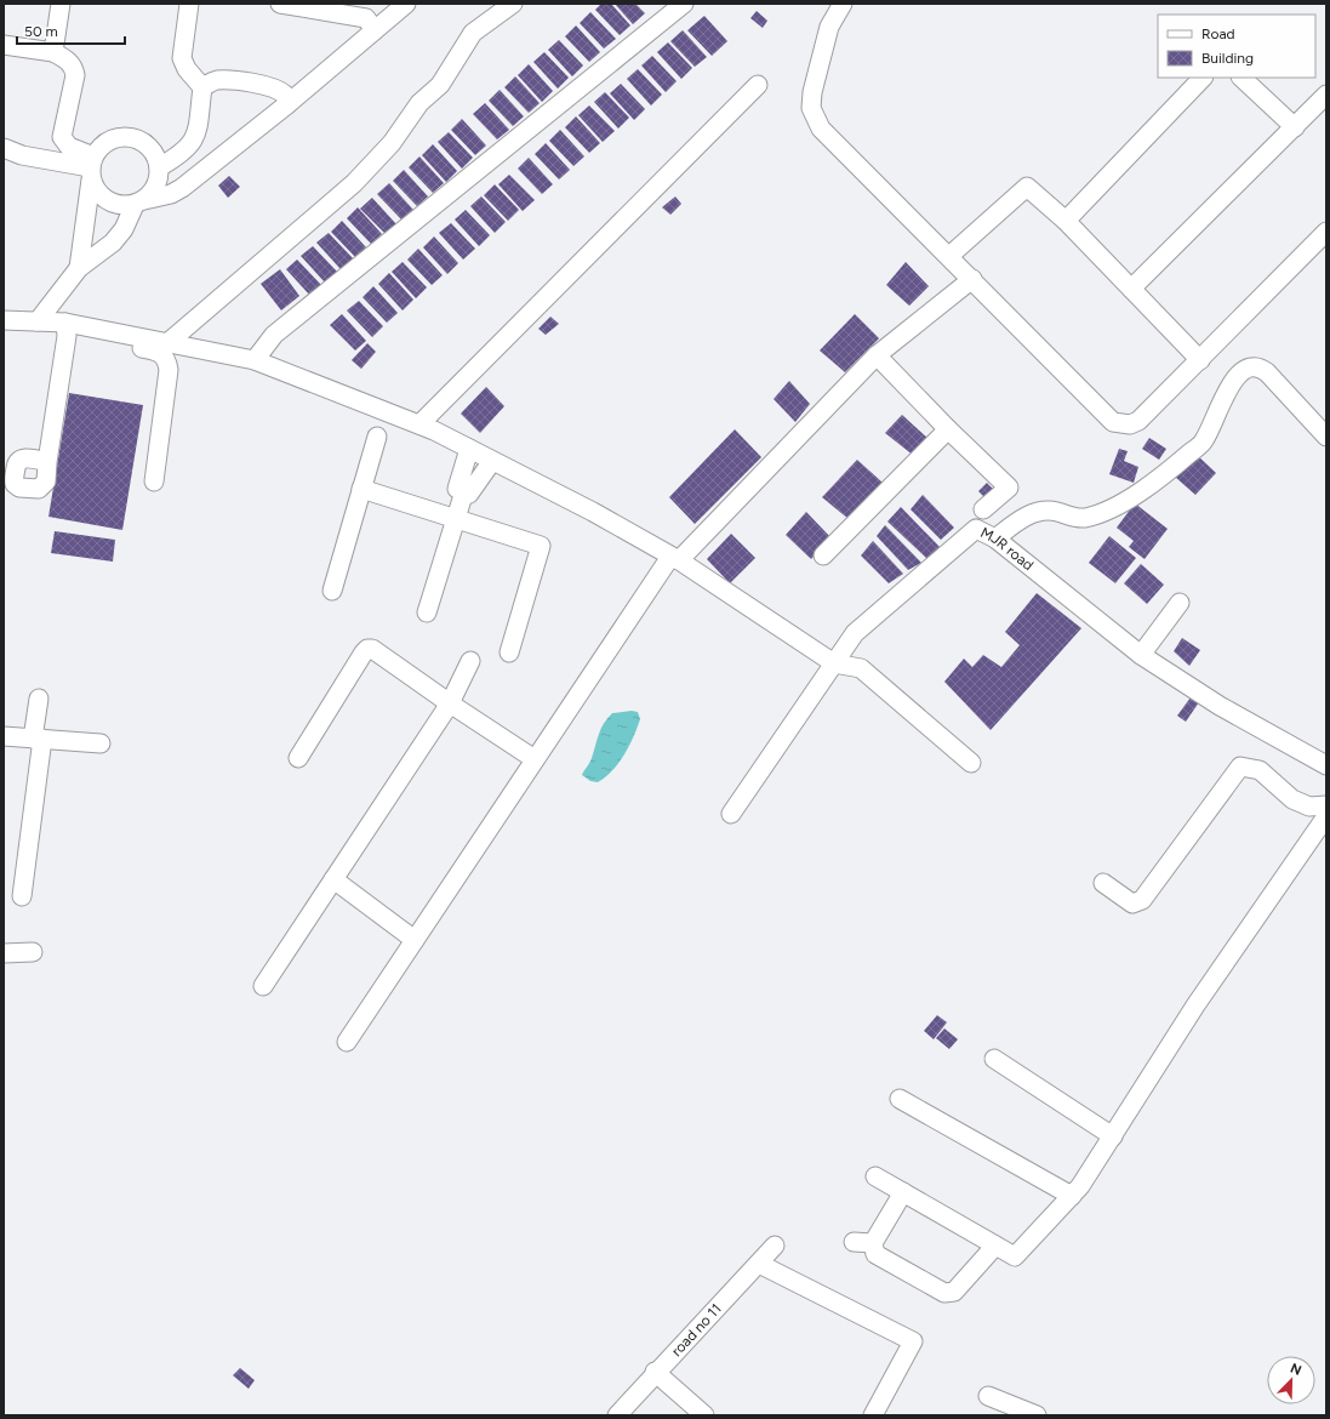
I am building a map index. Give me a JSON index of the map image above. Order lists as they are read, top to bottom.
{
  "streets": {
    "street": ["MJR road", "road no 11"]
  },
  "legend": ["Road", "Building"],
  "scale_bar": "50 m",
  "north": "top right"
}
